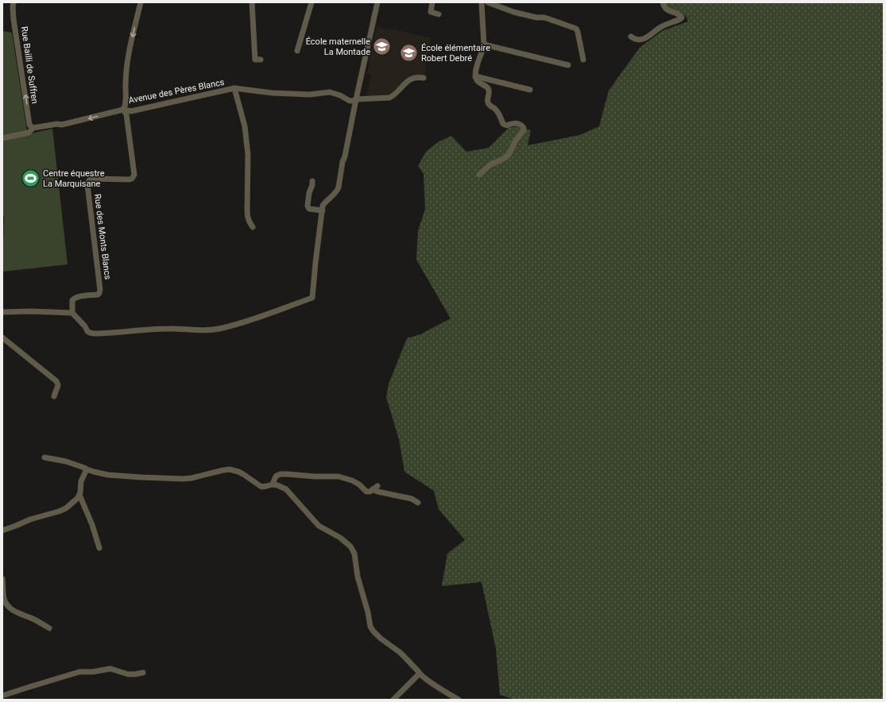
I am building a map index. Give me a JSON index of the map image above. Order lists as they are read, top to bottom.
{
  "streets": {
    "street": ["Rue Bailli de Suffren", "Avenue des Pères Blancs", "Rue des Monts Blancs"]
  },
  "crossings": [
    ["Rue Bailli de Suffren", "Avenue des Pères Blancs"],
    ["Avenue des Pères Blancs", "Rue des Monts Blancs"]
  ],
  "one_way": ["Rue Bailli de Suffren"],
  "places": {
    "school or university": ["École maternelle La Montade", "École élémentaire Robert Debré"],
    "sports": ["Centre équestre La Marquisane"]
  }
}
